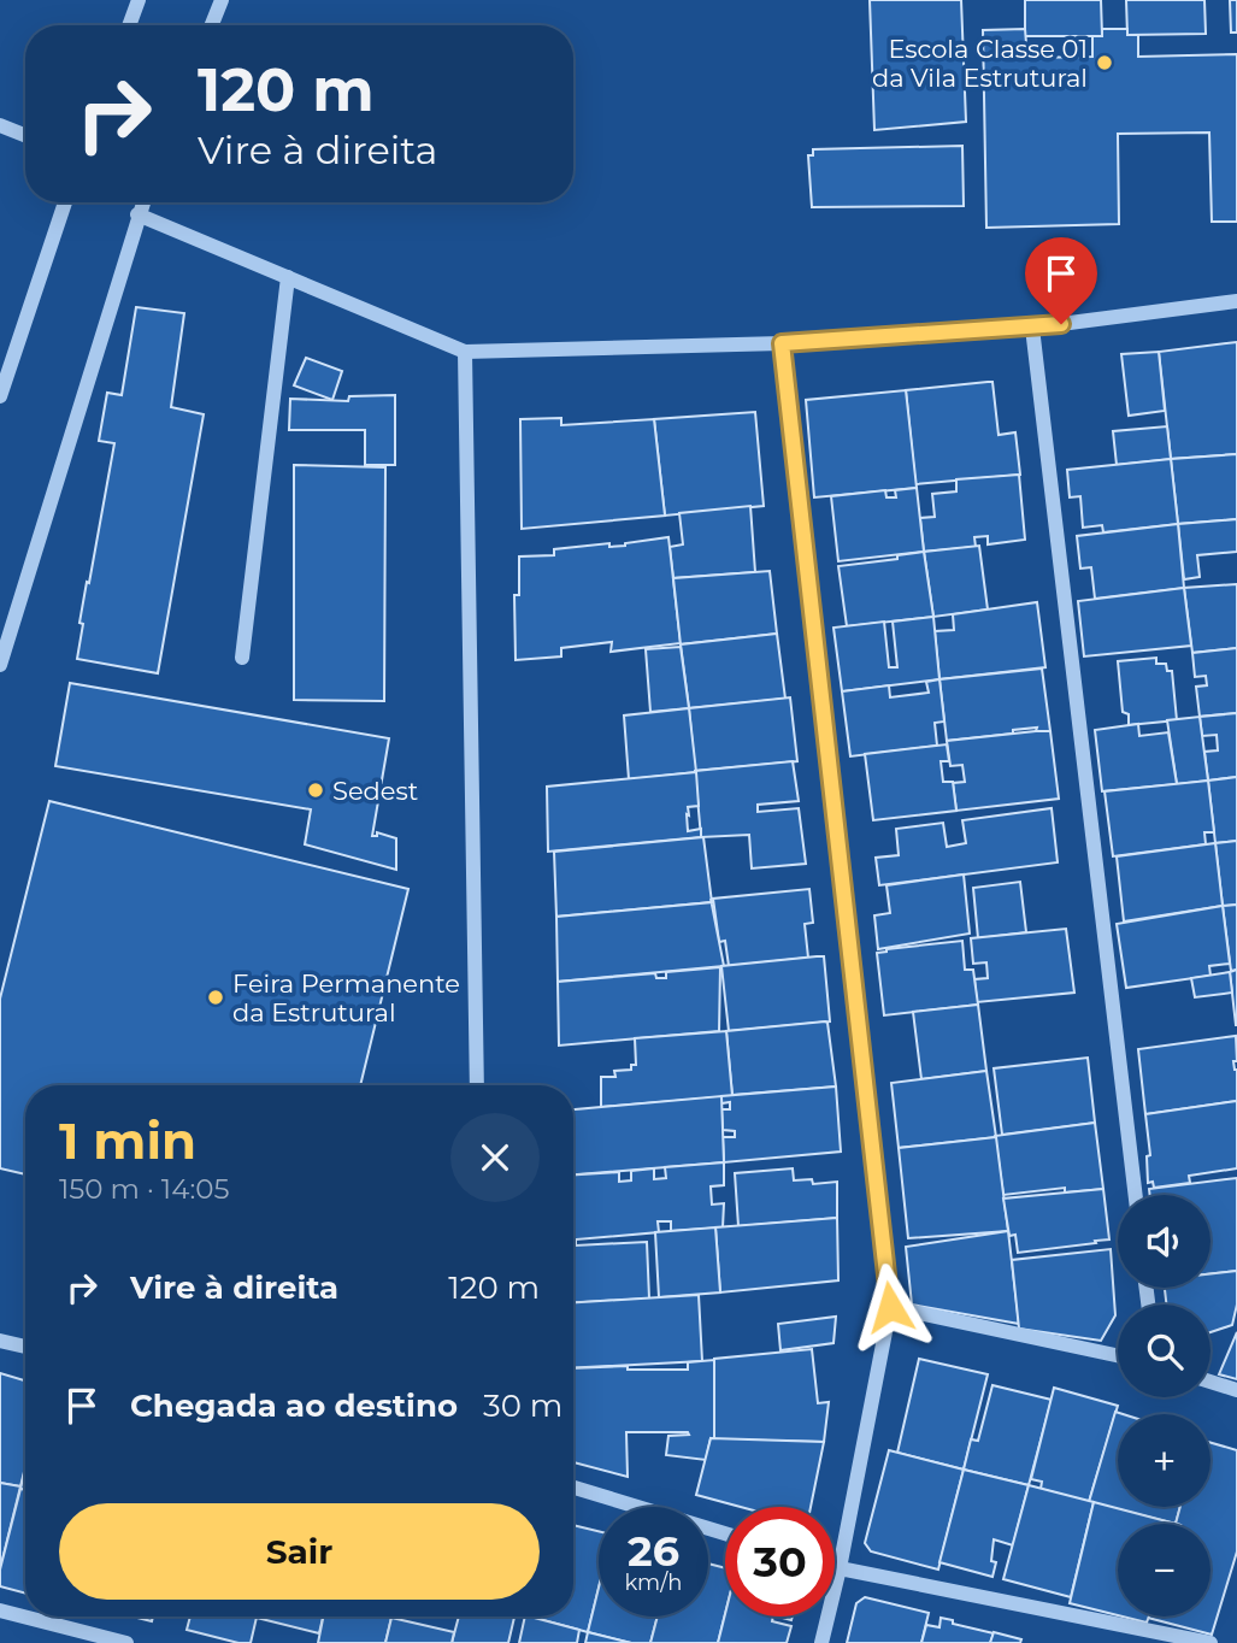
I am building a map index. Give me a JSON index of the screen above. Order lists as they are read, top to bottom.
{
  "places": ["Escola Classe 01 da Vila Estrutural", "Sedest", "Feira Permanente da Estrutural"],
  "page": {
    "turn": ["120 m", "Vire à direita"],
    "heading": ["1 min", "150 m · 14:05"],
    "map_buttons": ["+", "−"],
    "list": [
      {
        "name": "Vire à direita",
        "value": "120 m"
      },
      {
        "name": "Chegada ao destino",
        "value": "30 m"
      }
    ],
    "buttons": "Sair",
    "speed": "26 km/h",
    "limit": "30"
  }
}
